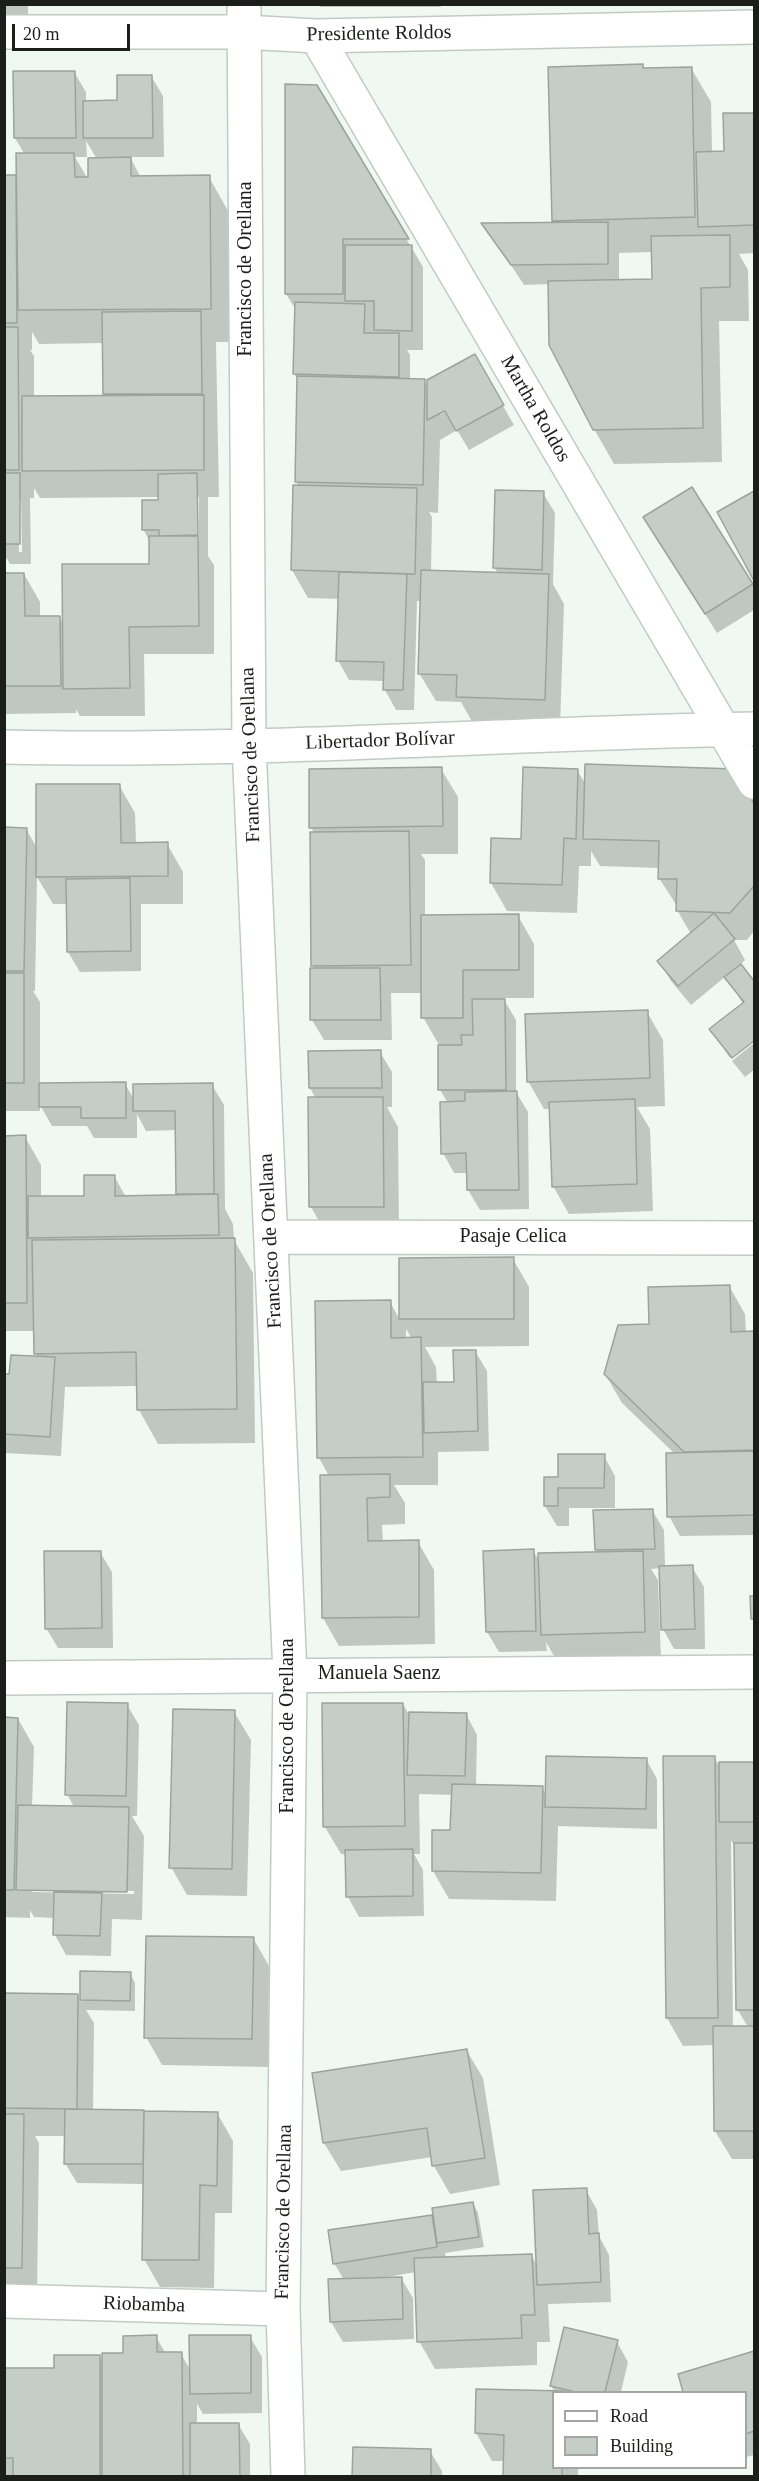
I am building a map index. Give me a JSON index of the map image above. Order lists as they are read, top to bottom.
{
  "streets": {
    "street": [
      "Presidente Roldos",
      "Francisco de Orellana",
      "Martha Roldos",
      "Libertador Bolívar",
      "Pasaje Celica",
      "Manuela Saenz",
      "Riobamba"
    ]
  },
  "crossings": [
    ["Presidente Roldos", "Francisco de Orellana"],
    ["Presidente Roldos", "Martha Roldos"],
    ["Francisco de Orellana", "Libertador Bolívar"],
    ["Francisco de Orellana", "Pasaje Celica"],
    ["Francisco de Orellana", "Manuela Saenz"],
    ["Francisco de Orellana", "Riobamba"],
    ["Martha Roldos", "Libertador Bolívar"]
  ],
  "legend": ["Road", "Building"],
  "scale_bar": "20 m"
}
